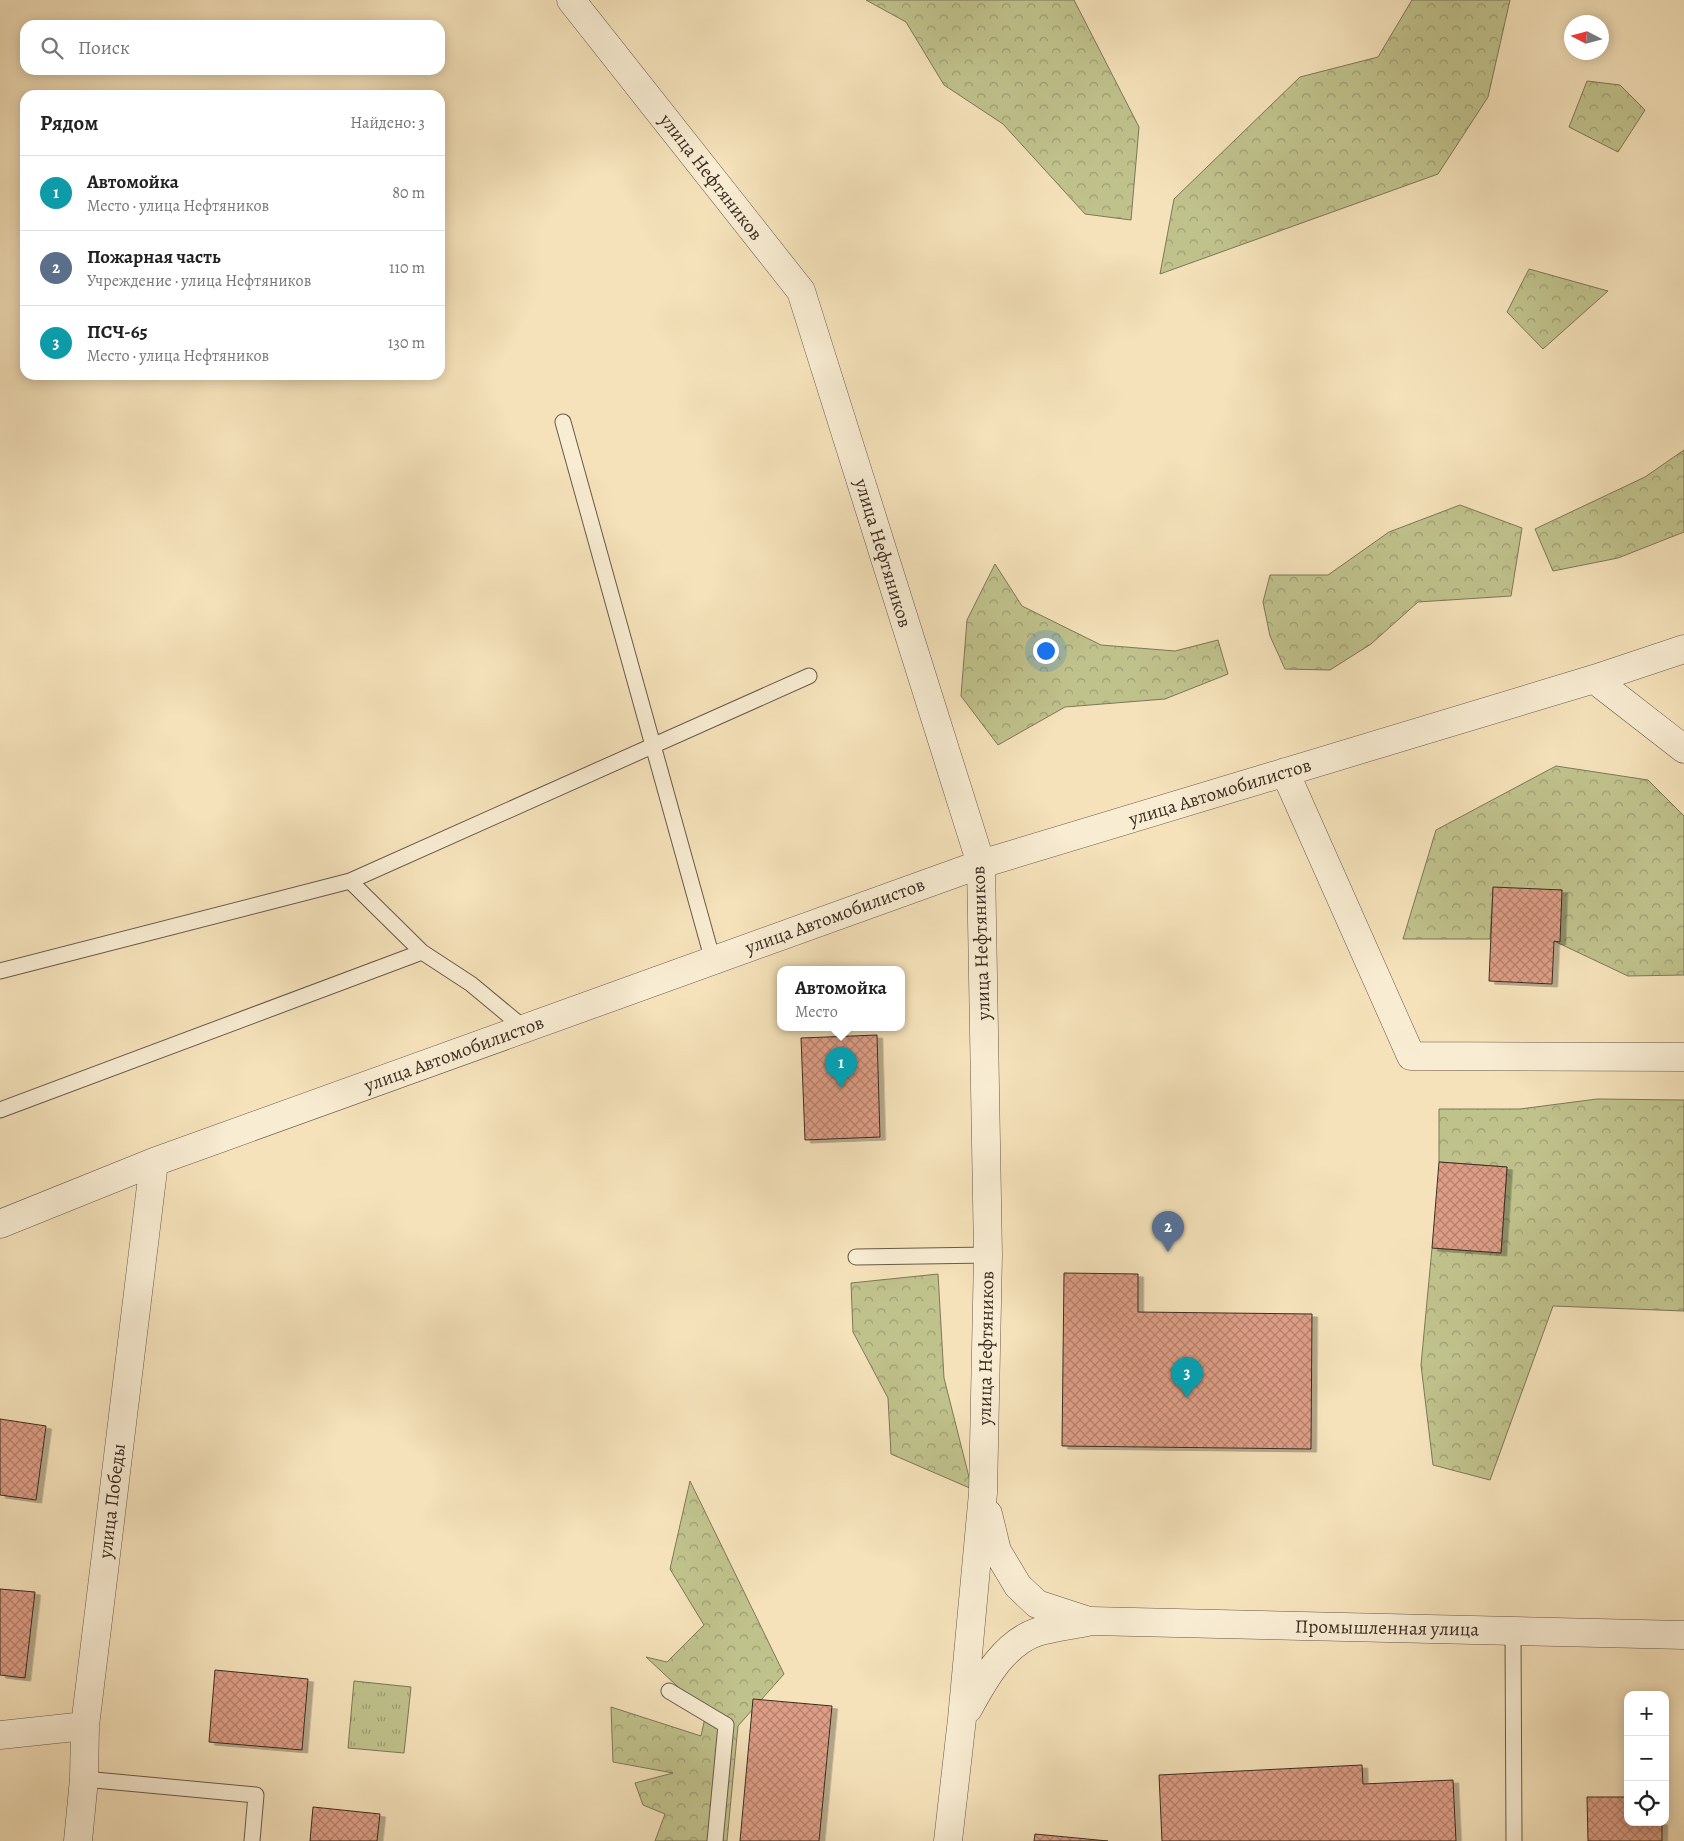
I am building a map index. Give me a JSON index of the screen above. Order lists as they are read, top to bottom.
{
  "streets": {
    "street": [
      "улица Нефтяников",
      "улица Автомобилистов",
      "улица Победы",
      "Промышленная улица"
    ]
  },
  "crossings": [
    ["улица Нефтяников", "улица Автомобилистов"],
    ["улица Нефтяников", "Промышленная улица"],
    ["улица Автомобилистов", "улица Победы"]
  ],
  "north": "left",
  "page": {
    "search": "Поиск",
    "heading": ["Рядом", "Найдено: 3"],
    "list": [
      {
        "mark": "1",
        "name": "Автомойка",
        "note": "Место · улица Нефтяников",
        "value": "80 m"
      },
      {
        "mark": "2",
        "name": "Пожарная часть",
        "note": "Учреждение · улица Нефтяников",
        "value": "110 m"
      },
      {
        "mark": "3",
        "name": "ПСЧ-65",
        "note": "Место · улица Нефтяников",
        "value": "130 m"
      }
    ],
    "popup": ["Автомойка", "Место"],
    "pins": ["1", "2", "3"],
    "map_buttons": ["+", "−"]
  }
}
